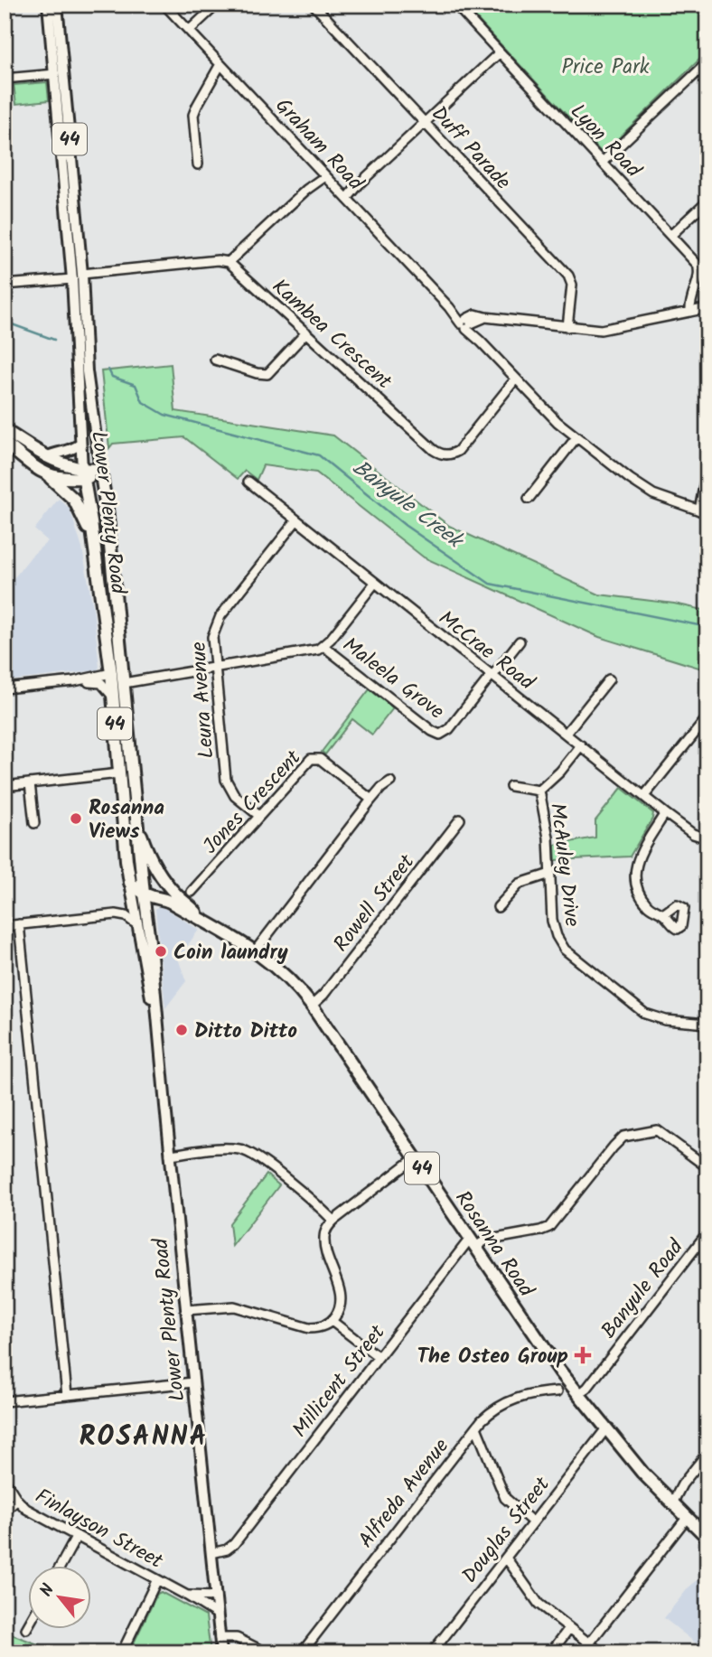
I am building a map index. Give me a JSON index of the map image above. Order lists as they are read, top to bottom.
{
  "streets": {
    "highway": ["44", "Lower Plenty Road", "Rosanna Road"],
    "street": [
      "Lyon Road",
      "Graham Road",
      "Duff Parade",
      "Kambea Crescent",
      "McCrae Road",
      "Maleela Grove",
      "Leura Avenue",
      "Jones Crescent",
      "McAuley Drive",
      "Rowell Street",
      "Banyule Road",
      "Millicent Street",
      "Alfreda Avenue",
      "Finlayson Street",
      "Douglas Street"
    ]
  },
  "crossings": [
    ["Graham Road", "Kambea Crescent"],
    ["Lower Plenty Road", "Rosanna Road"],
    ["Lower Plenty Road", "Millicent Street"],
    ["Lower Plenty Road", "Finlayson Street"],
    ["McCrae Road", "Maleela Grove"],
    ["McCrae Road", "Leura Avenue"],
    ["McCrae Road", "McAuley Drive"],
    ["Leura Avenue", "Jones Crescent"],
    ["Rowell Street", "Rosanna Road"],
    ["Rosanna Road", "Banyule Road"],
    ["Rosanna Road", "Millicent Street"],
    ["Rosanna Road", "Douglas Street"]
  ],
  "districts": ["ROSANNA"],
  "water": ["Banyule Creek"],
  "parks": ["Price Park"],
  "places": {
    "other": ["Rosanna Views", "Coin laundry", "Ditto Ditto"],
    "health": ["The Osteo Group"]
  },
  "north": "top left"
}
